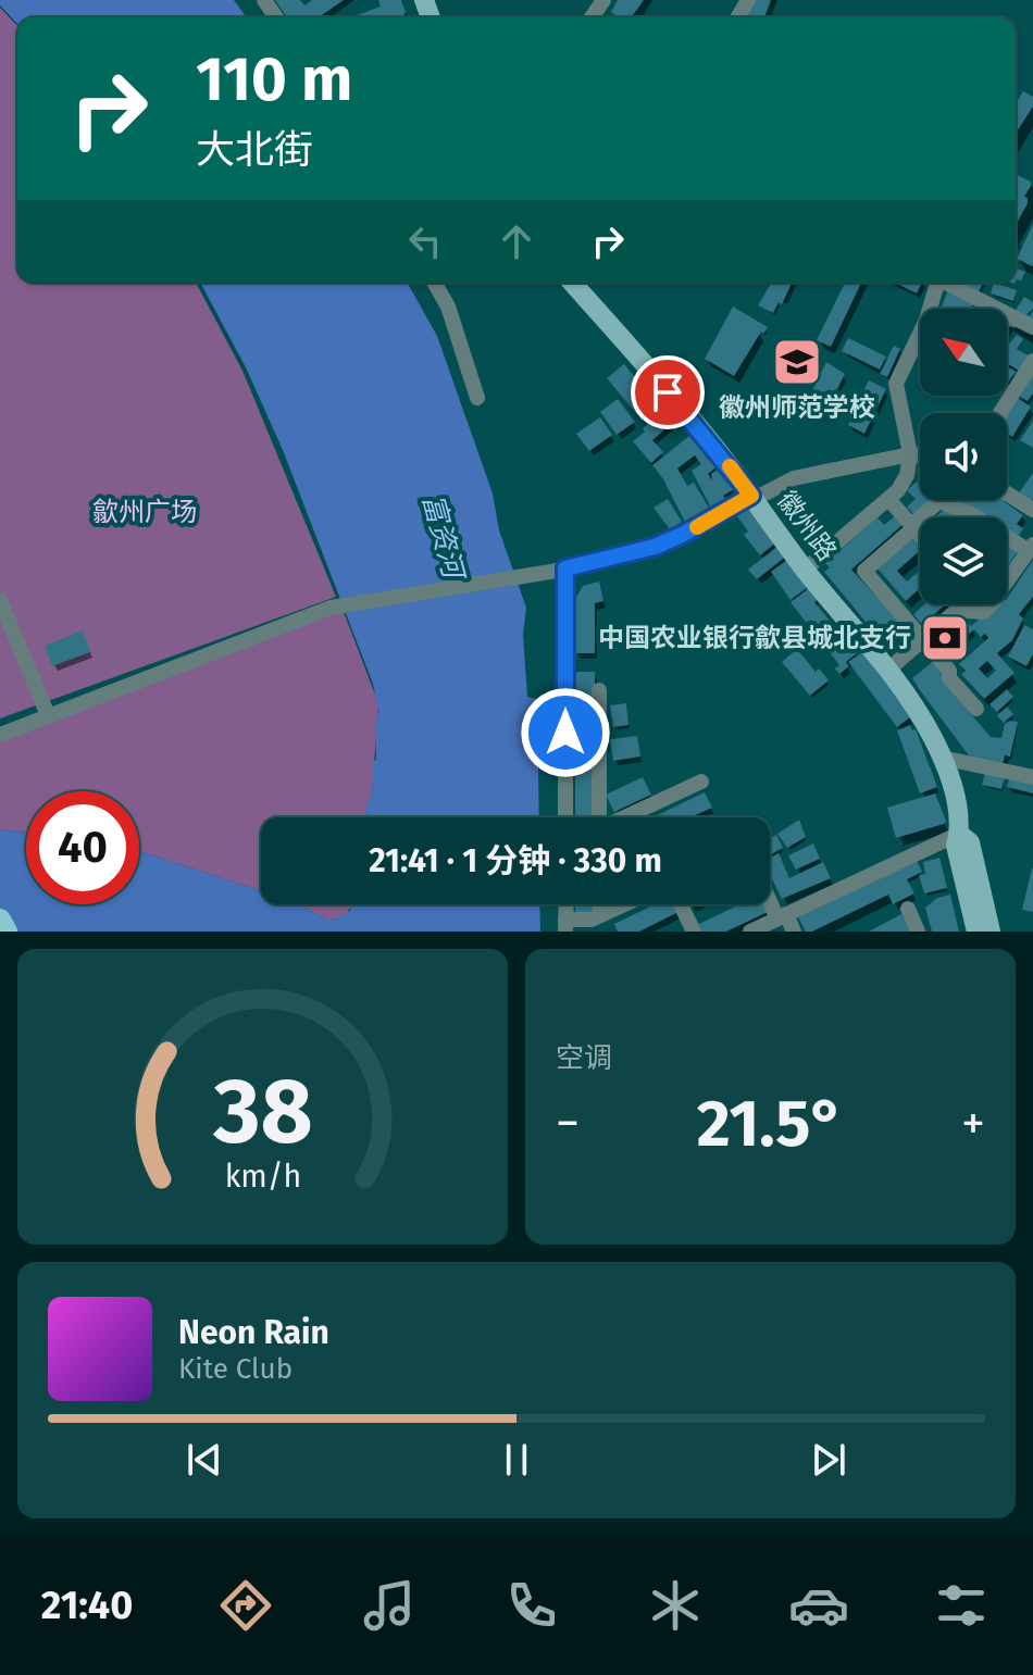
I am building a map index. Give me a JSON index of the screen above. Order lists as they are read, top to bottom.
{
  "streets": {
    "main road": ["徽州路"]
  },
  "water": ["富资河"],
  "parks": ["歙州广场"],
  "places": {
    "school or university": ["徽州师范学校"],
    "bank": ["中国农业银行歙县城北支行"]
  },
  "north": "top left",
  "page": {
    "turn": ["110 m", "大北街"],
    "limit": "40",
    "trip": "21:41 · 1 分钟 · 330 m",
    "tile": "空调",
    "heat": ["−", "21.5°", "+"],
    "song": ["Neon Rain", "Kite Club"],
    "tabs": "21:40",
    "gauge": ["38", "km/h"]
  }
}
